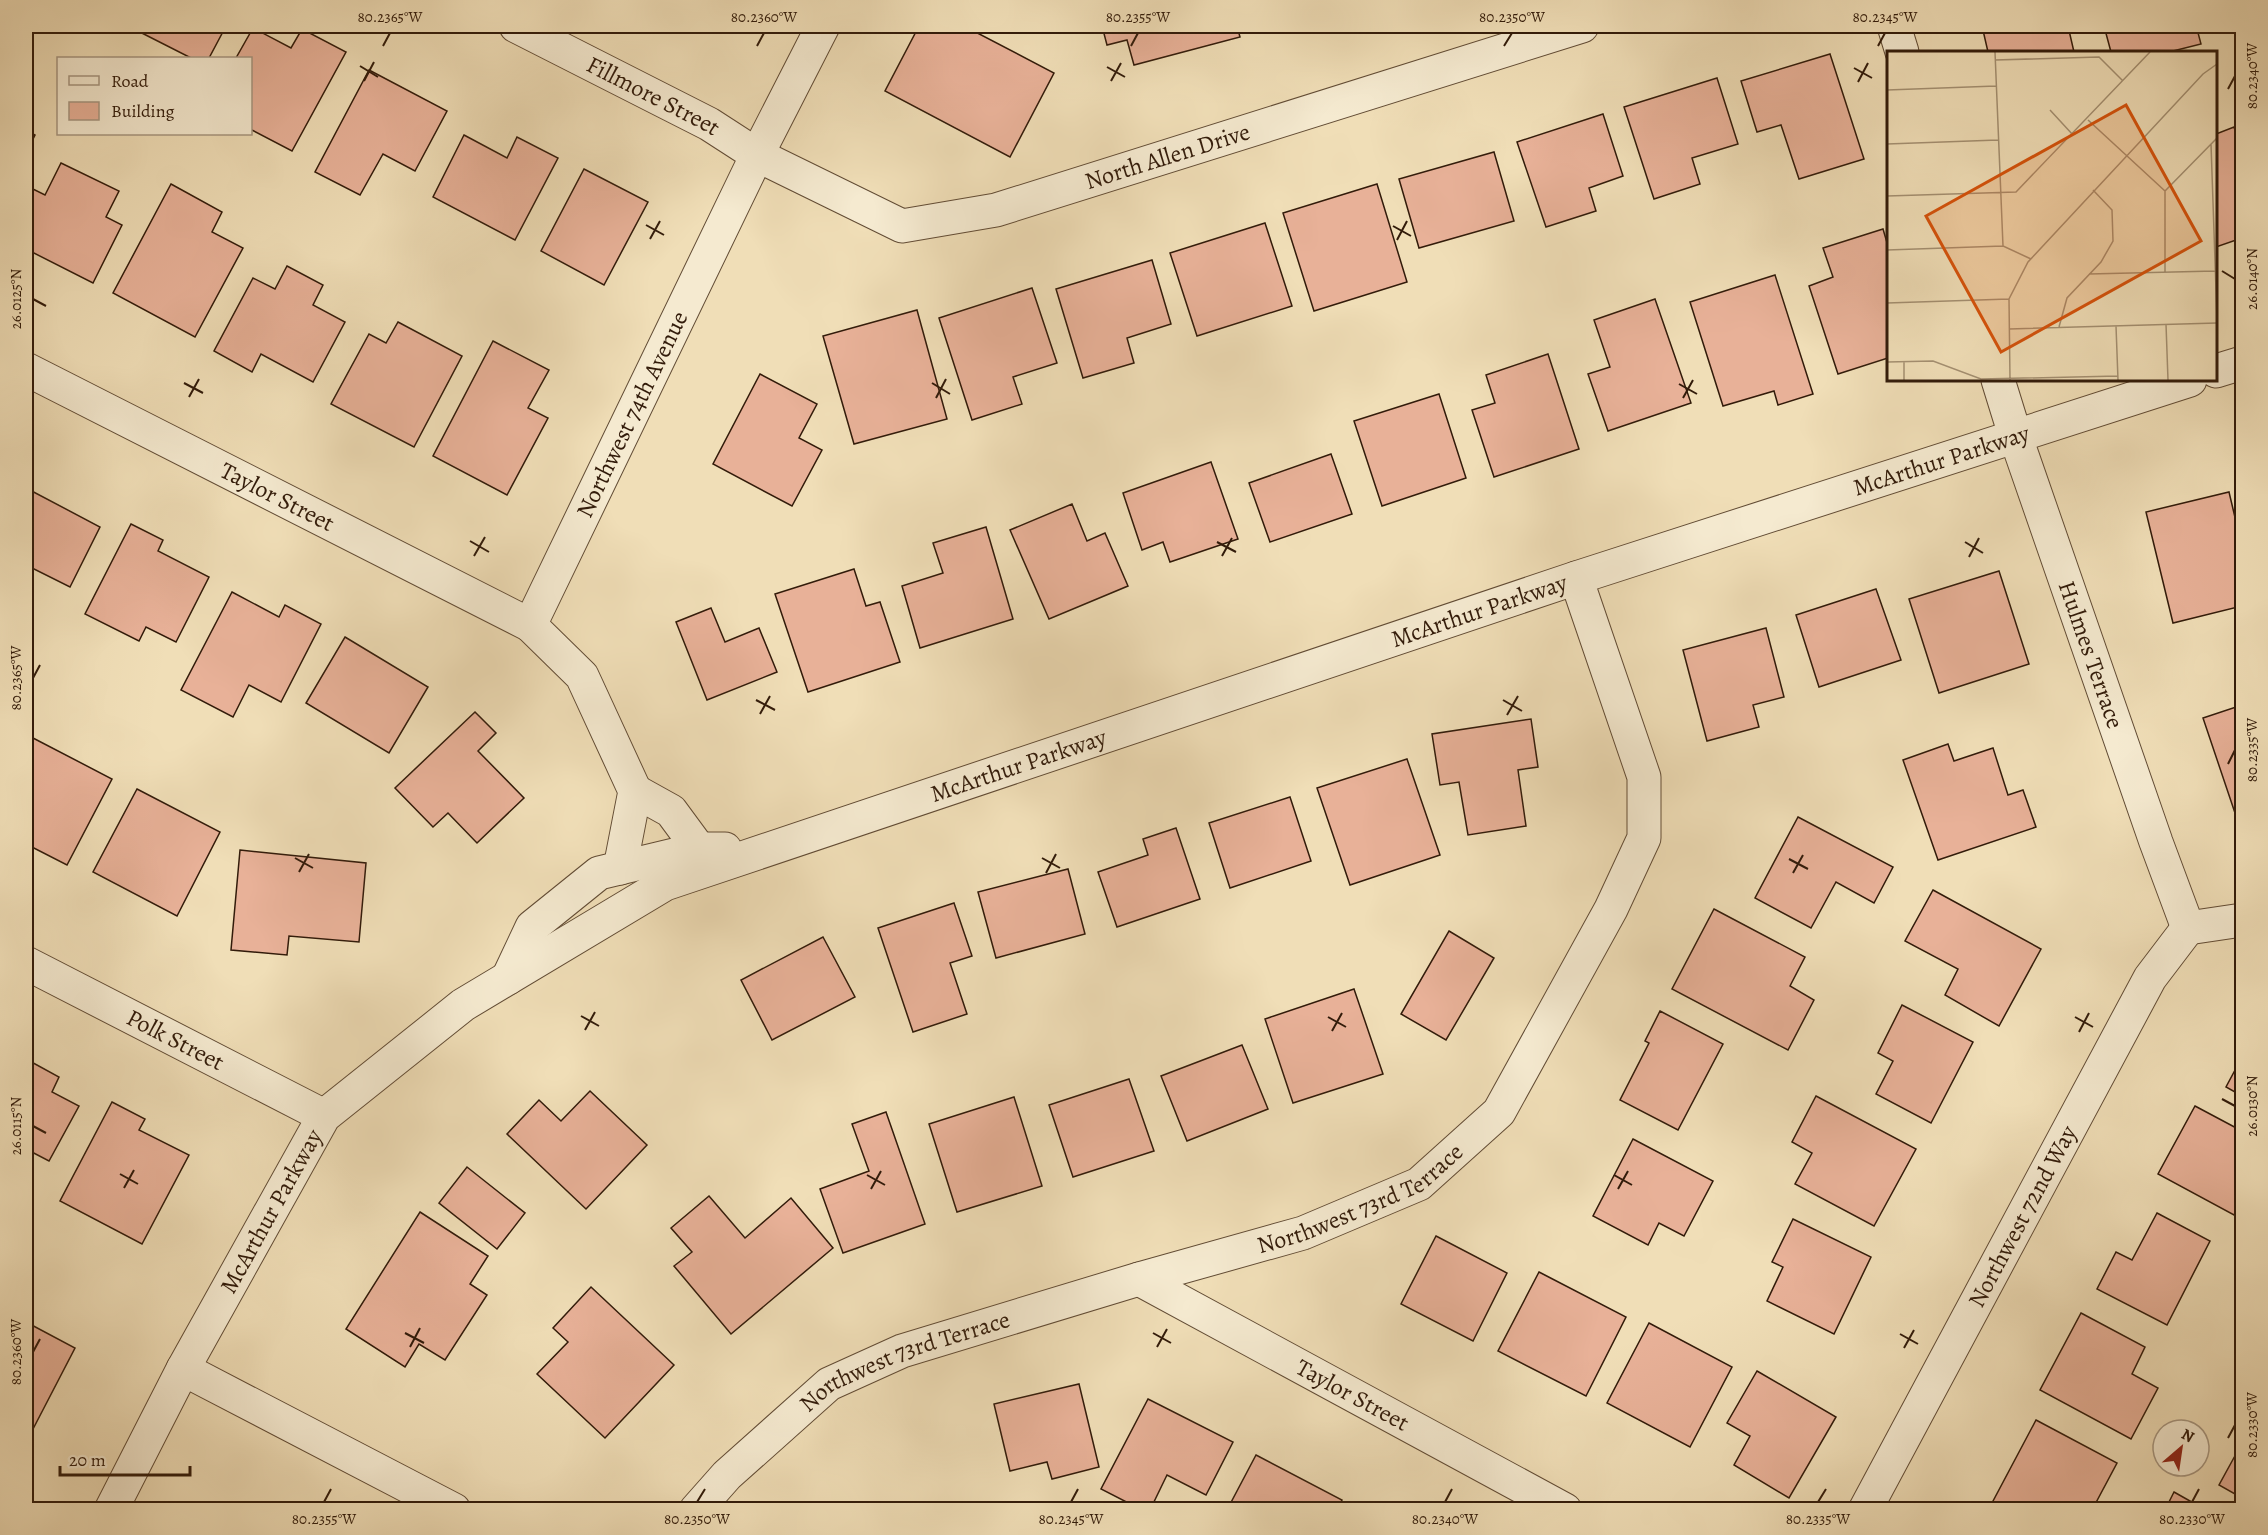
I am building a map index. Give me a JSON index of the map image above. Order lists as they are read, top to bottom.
{
  "streets": {
    "street": [
      "Fillmore Street",
      "North Allen Drive",
      "Northwest 74th Avenue",
      "McArthur Parkway",
      "Taylor Street",
      "Hulmes Terrace",
      "Polk Street",
      "Northwest 73rd Terrace",
      "Northwest 72nd Way"
    ]
  },
  "crossings": [
    ["Fillmore Street", "North Allen Drive"],
    ["Fillmore Street", "Northwest 74th Avenue"],
    ["North Allen Drive", "Northwest 74th Avenue"],
    ["Northwest 74th Avenue", "Taylor Street"],
    ["McArthur Parkway", "Hulmes Terrace"],
    ["McArthur Parkway", "Polk Street"],
    ["McArthur Parkway", "Northwest 73rd Terrace"],
    ["Taylor Street", "Northwest 73rd Terrace"],
    ["Hulmes Terrace", "Northwest 72nd Way"]
  ],
  "legend": ["Road", "Building"],
  "scale_bar": "20 m",
  "north": "top right",
  "coordinates": [
    "80.2365°W",
    "80.2360°W",
    "80.2355°W",
    "80.2350°W",
    "80.2345°W",
    "80.2340°W",
    "26.0140°N",
    "26.0125°N",
    "80.2335°W",
    "26.0130°N",
    "26.0115°N",
    "80.2330°W"
  ]
}
